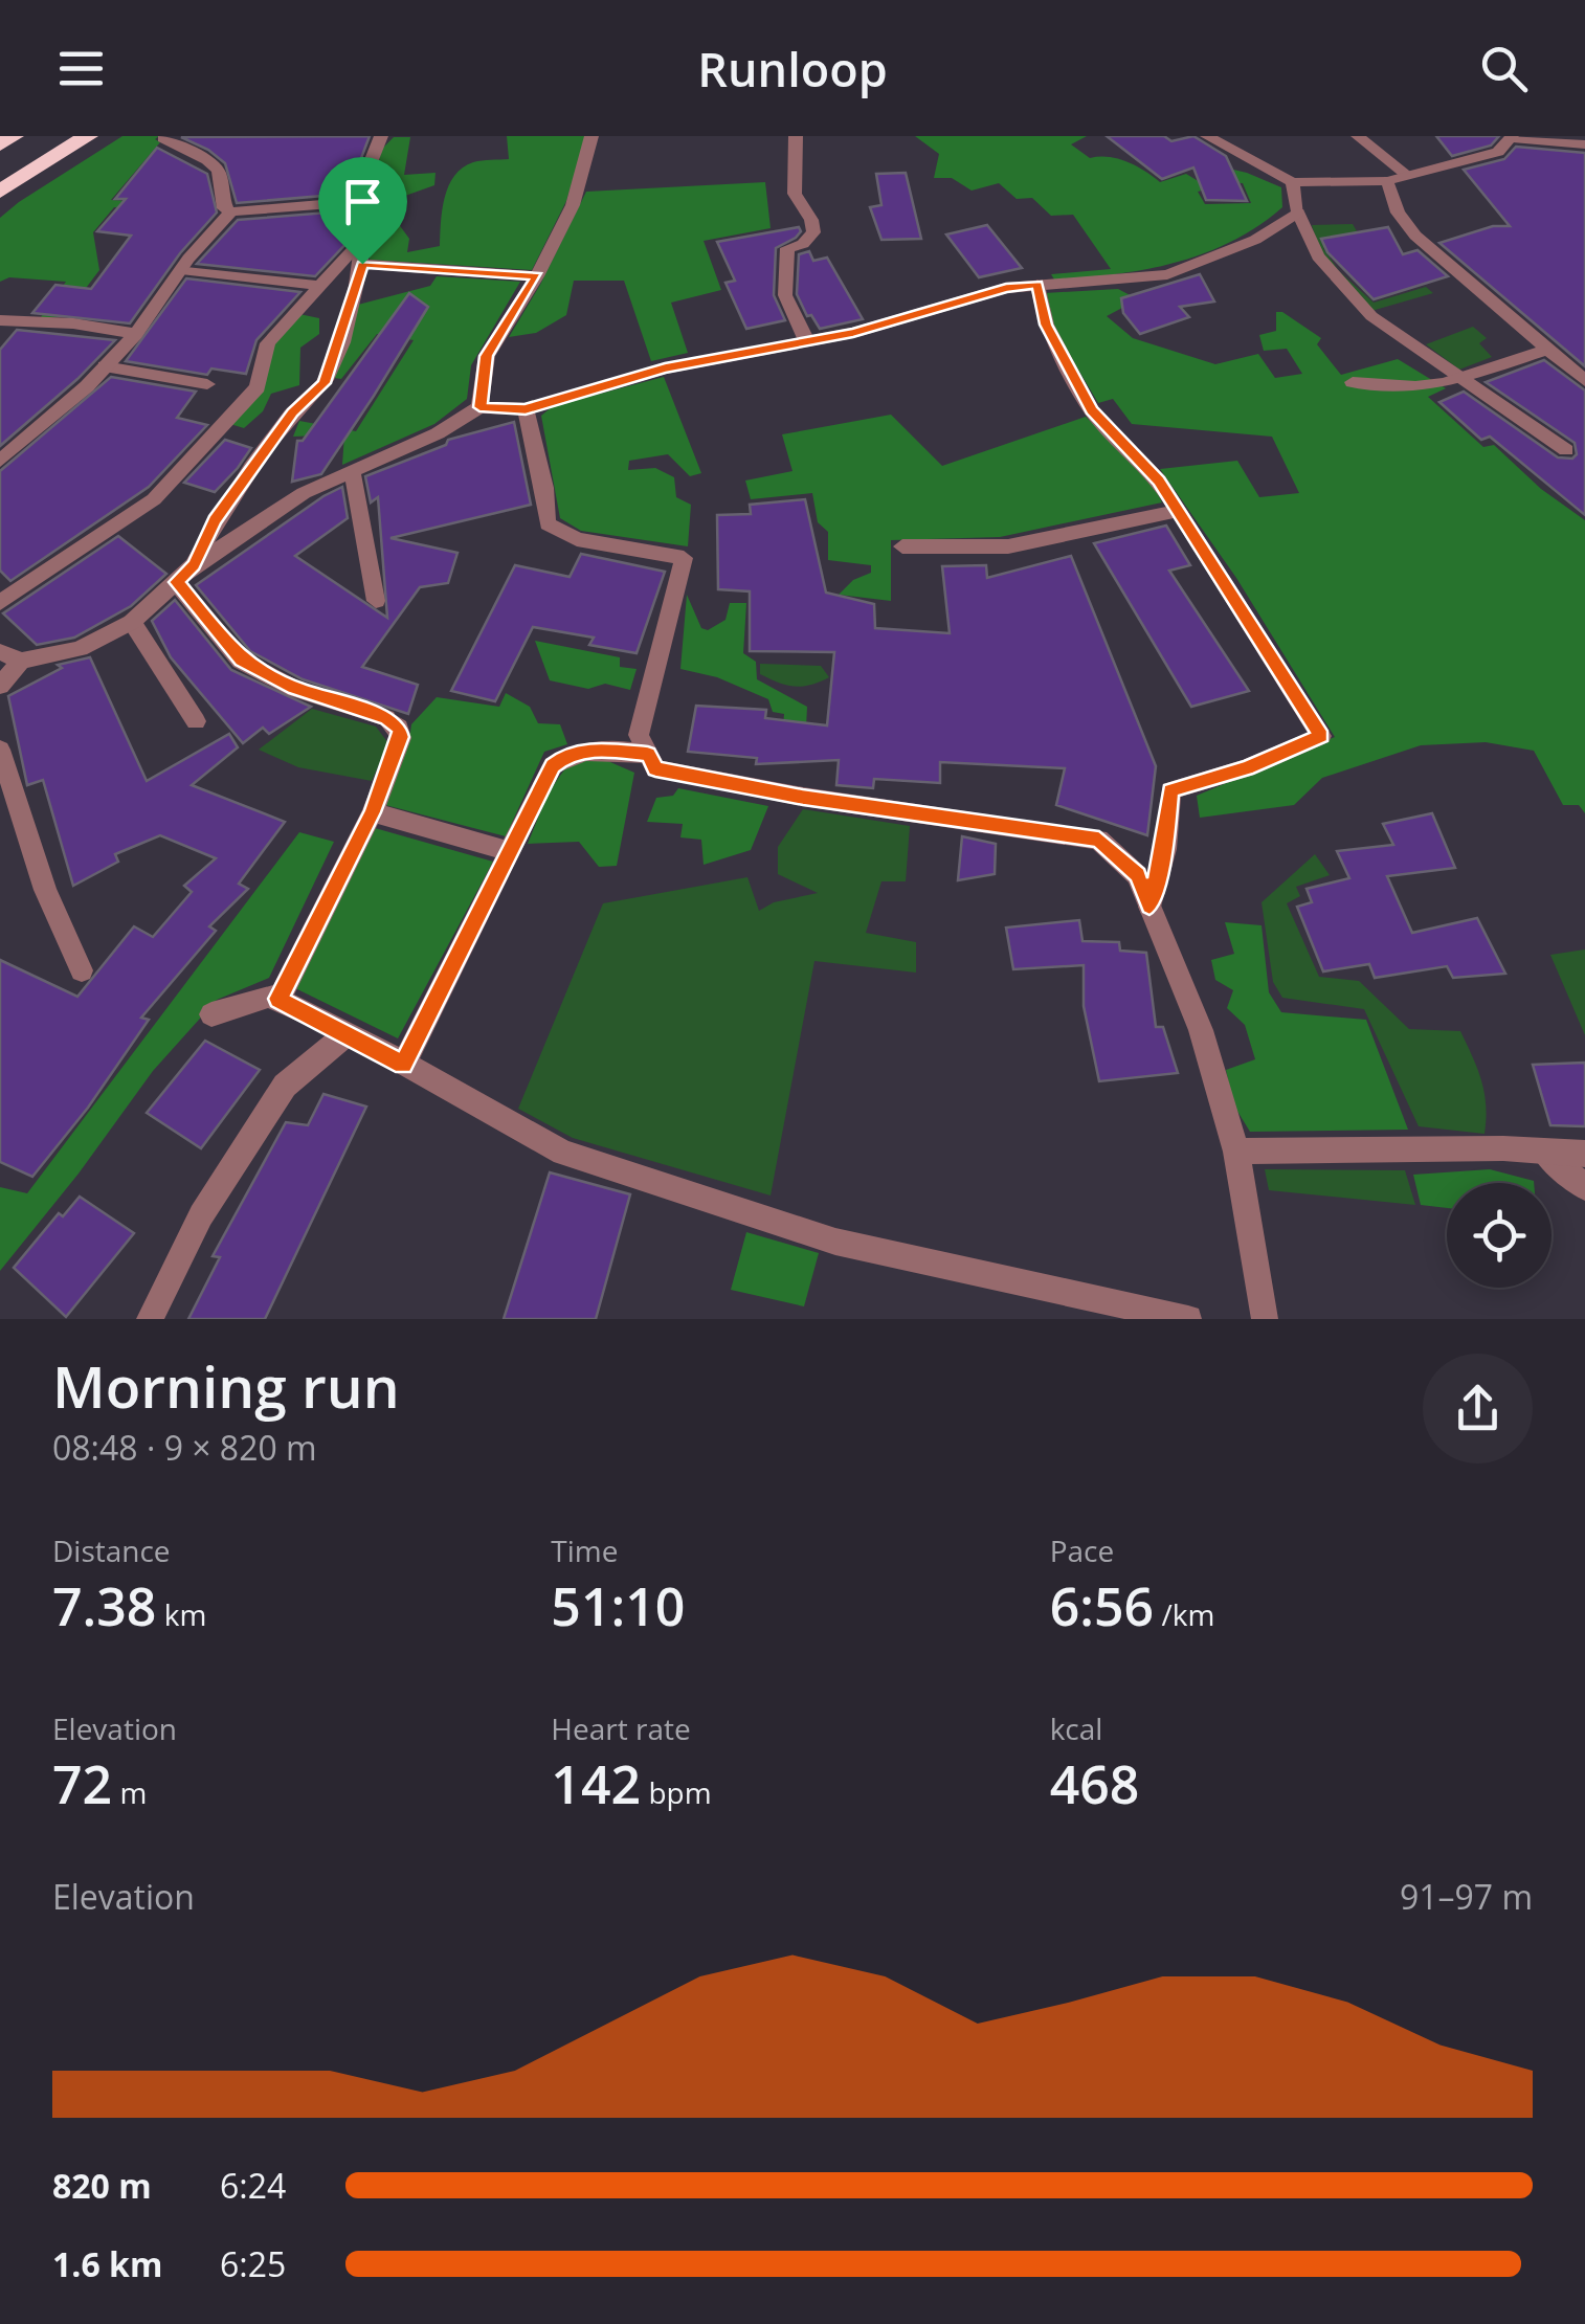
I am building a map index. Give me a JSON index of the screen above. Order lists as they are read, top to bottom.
{
  "page": {
    "header": "Runloop",
    "heading": ["Morning run", "08:48 · 9 × 820 m"],
    "stats": [
      ["Distance", "7.38 km"],
      ["Time", "51:10"],
      ["Pace", "6:56 /km"],
      ["Elevation", "72 m"],
      ["Heart rate", "142 bpm"],
      ["kcal", "468"]
    ],
    "chart": ["Elevation", "91–97 m"],
    "list": [
      {
        "name": "820 m",
        "note": "6:24"
      },
      {
        "name": "1.6 km",
        "note": "6:25"
      }
    ]
  }
}
